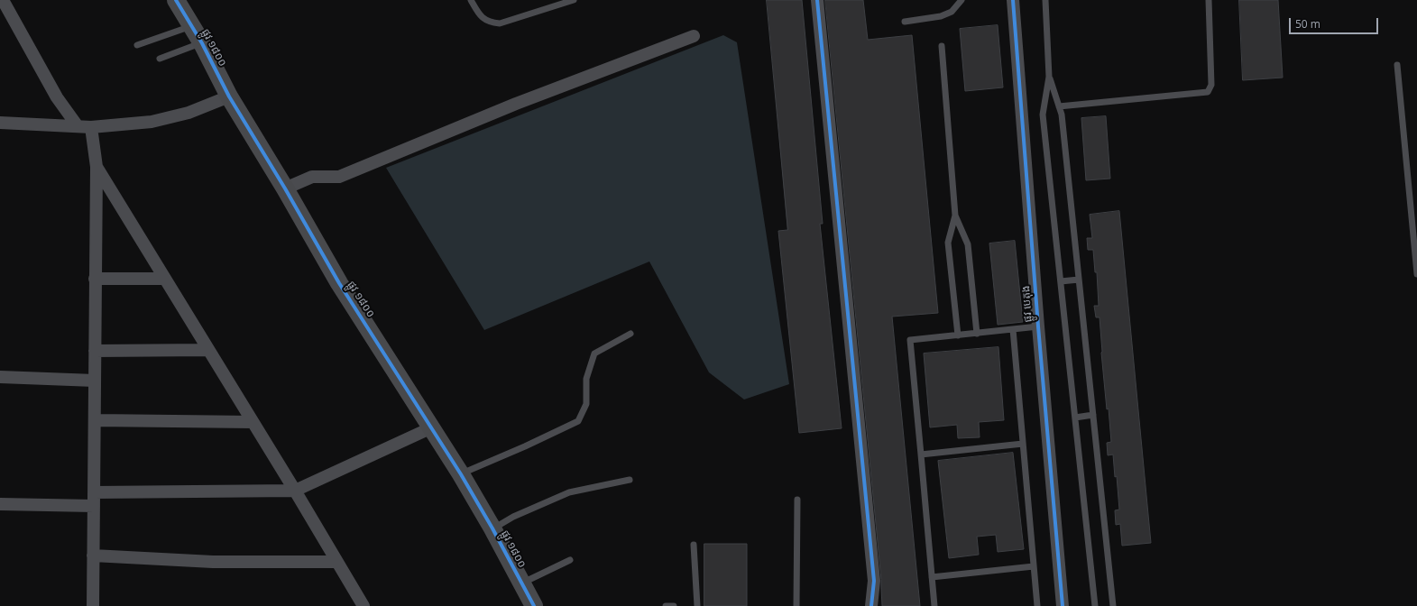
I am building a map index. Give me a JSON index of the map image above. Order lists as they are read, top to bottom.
{
  "streets": {
    "street": ["ផ្លូវ ១៨០០", "ផ្លូវ បេតុង"]
  },
  "scale_bar": "50 m"
}
